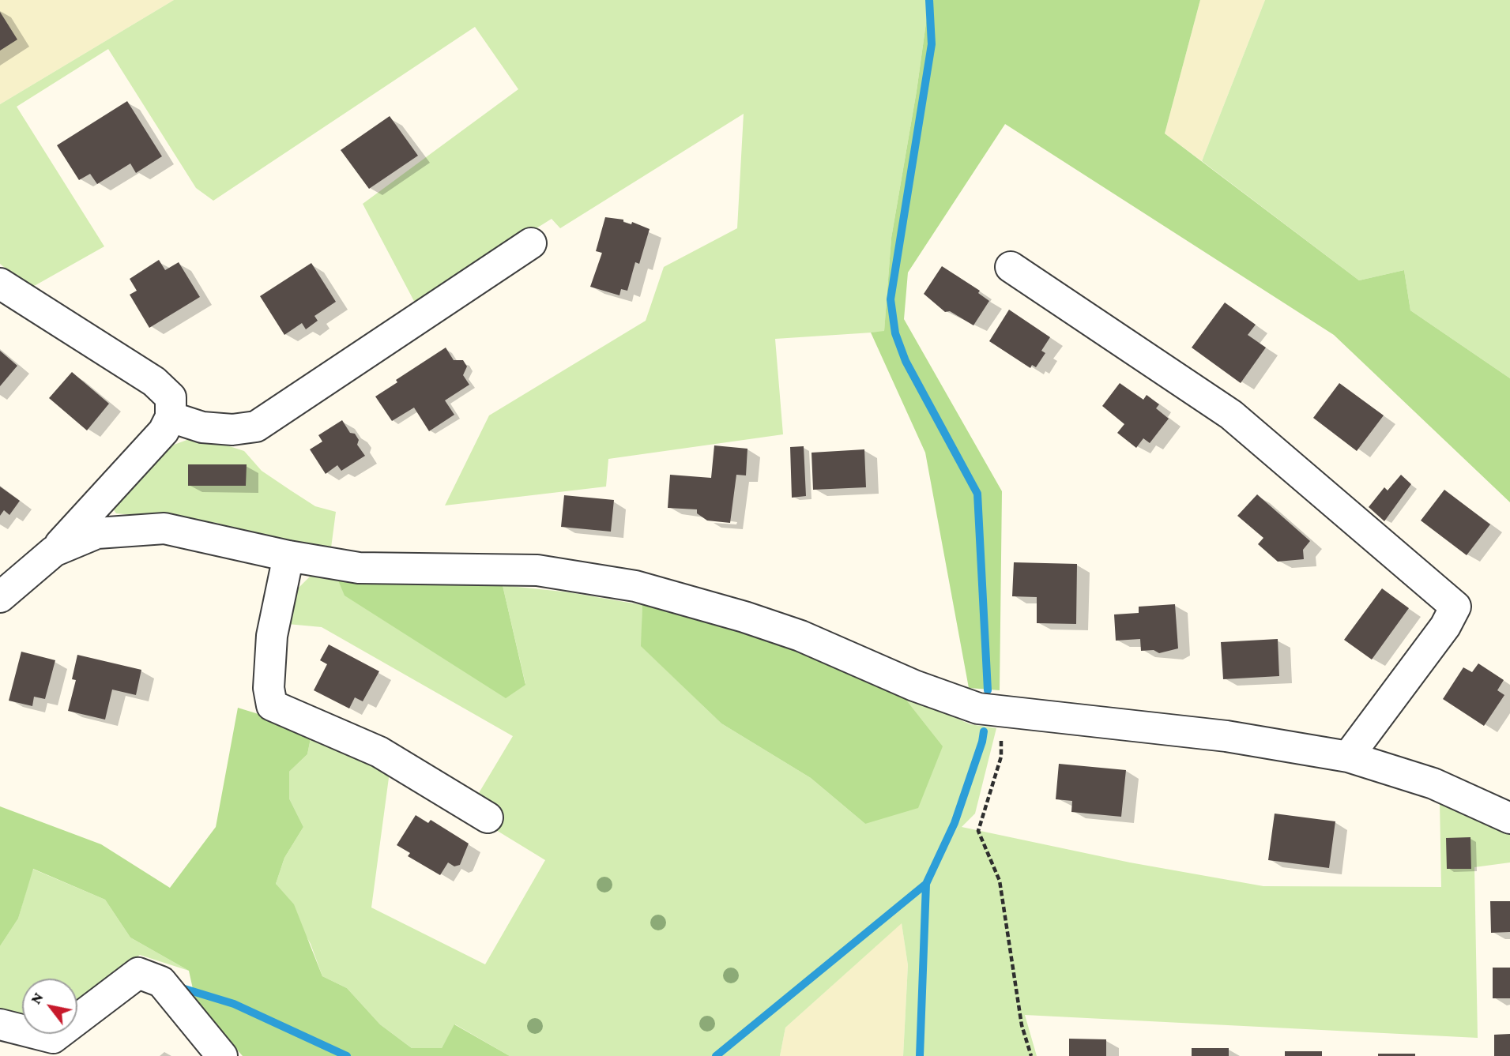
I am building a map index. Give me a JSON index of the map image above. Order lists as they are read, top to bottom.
{
  "north": "top left"
}
